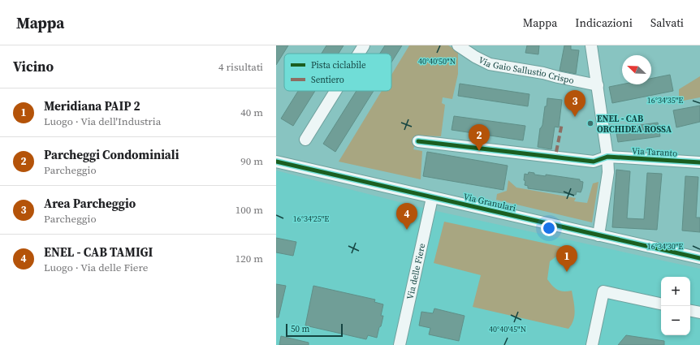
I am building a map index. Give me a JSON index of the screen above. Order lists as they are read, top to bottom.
{
  "streets": {
    "street": [
      "Via Gaio Sallustio Crispo",
      "Via Taranto",
      "Via Granulari",
      "Via delle Fiere"
    ]
  },
  "crossings": [
    ["Via Granulari", "Via delle Fiere"]
  ],
  "places": ["ENEL - CAB ORCHIDEA ROSSA"],
  "legend": ["Pista ciclabile", "Sentiero"],
  "scale_bar": "50 m",
  "north": "top left",
  "page": {
    "header": "Mappa",
    "nav": ["Mappa", "Indicazioni", "Salvati"],
    "heading": ["Vicino", "4 risultati"],
    "list": [
      {
        "mark": "1",
        "name": "Meridiana PAIP 2",
        "note": "Luogo · Via dell'Industria",
        "value": "40 m"
      },
      {
        "mark": "2",
        "name": "Parcheggi Condominiali",
        "note": "Parcheggio",
        "value": "90 m"
      },
      {
        "mark": "3",
        "name": "Area Parcheggio",
        "note": "Parcheggio",
        "value": "100 m"
      },
      {
        "mark": "4",
        "name": "ENEL - CAB TAMIGI",
        "note": "Luogo · Via delle Fiere",
        "value": "120 m"
      }
    ],
    "pins": [
      "3",
      "2",
      "4",
      "1"
    ],
    "map_buttons": ["+", "−"],
    "scale": "50 m"
  },
  "coordinates": [
    "40°40'50\"N",
    "16°34'35\"E",
    "16°34'25\"E",
    "16°34'30\"E",
    "40°40'45\"N"
  ]
}
